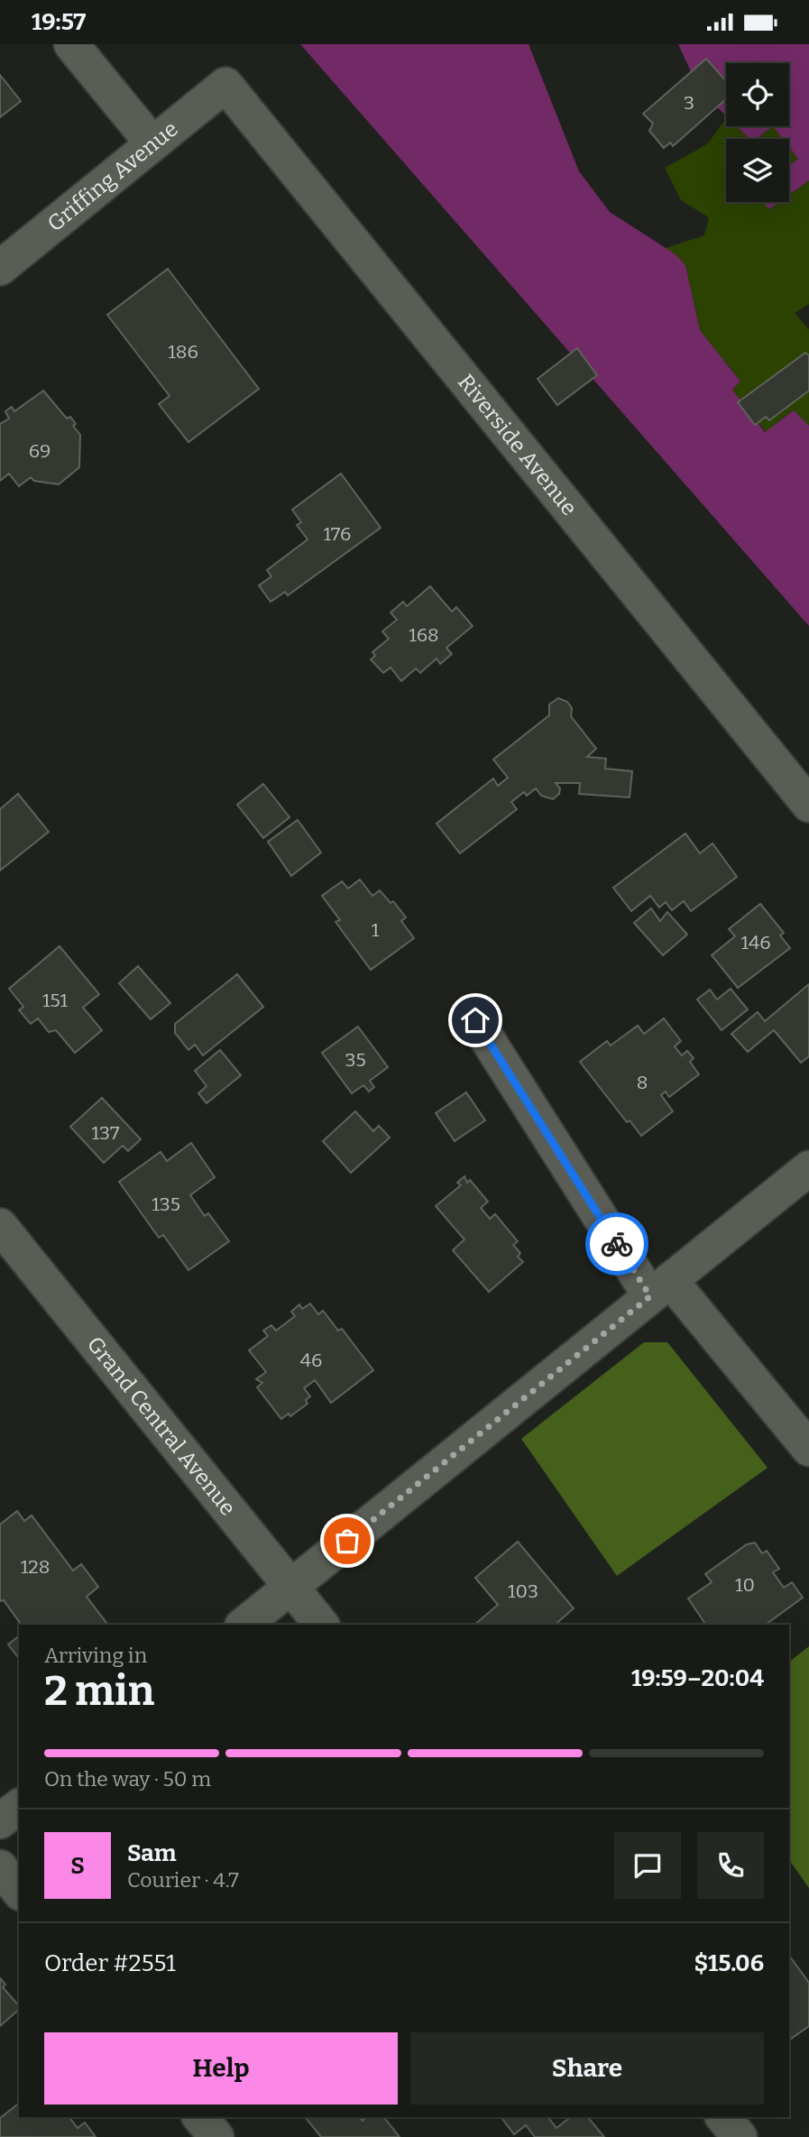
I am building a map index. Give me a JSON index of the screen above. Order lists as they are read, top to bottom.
{
  "streets": {
    "street": ["Griffing Avenue", "Riverside Avenue", "Grand Central Avenue"]
  },
  "crossings": [
    ["Griffing Avenue", "Riverside Avenue"]
  ],
  "house_numbers": [
    "3",
    "186",
    "69",
    "176",
    "168",
    "1",
    "146",
    "151",
    "35",
    "8",
    "137",
    "135",
    "46",
    "128",
    "10",
    "103"
  ],
  "page": {
    "status": "19:57",
    "heading": ["2 min", "Arriving in", "19:59–20:04"],
    "panel": [
      "Sam",
      "Courier · 4.7",
      "Order #2551",
      "$15.06"
    ],
    "bar": "On the way · 50 m",
    "round": "S",
    "buttons": ["Help", "Share"]
  }
}
